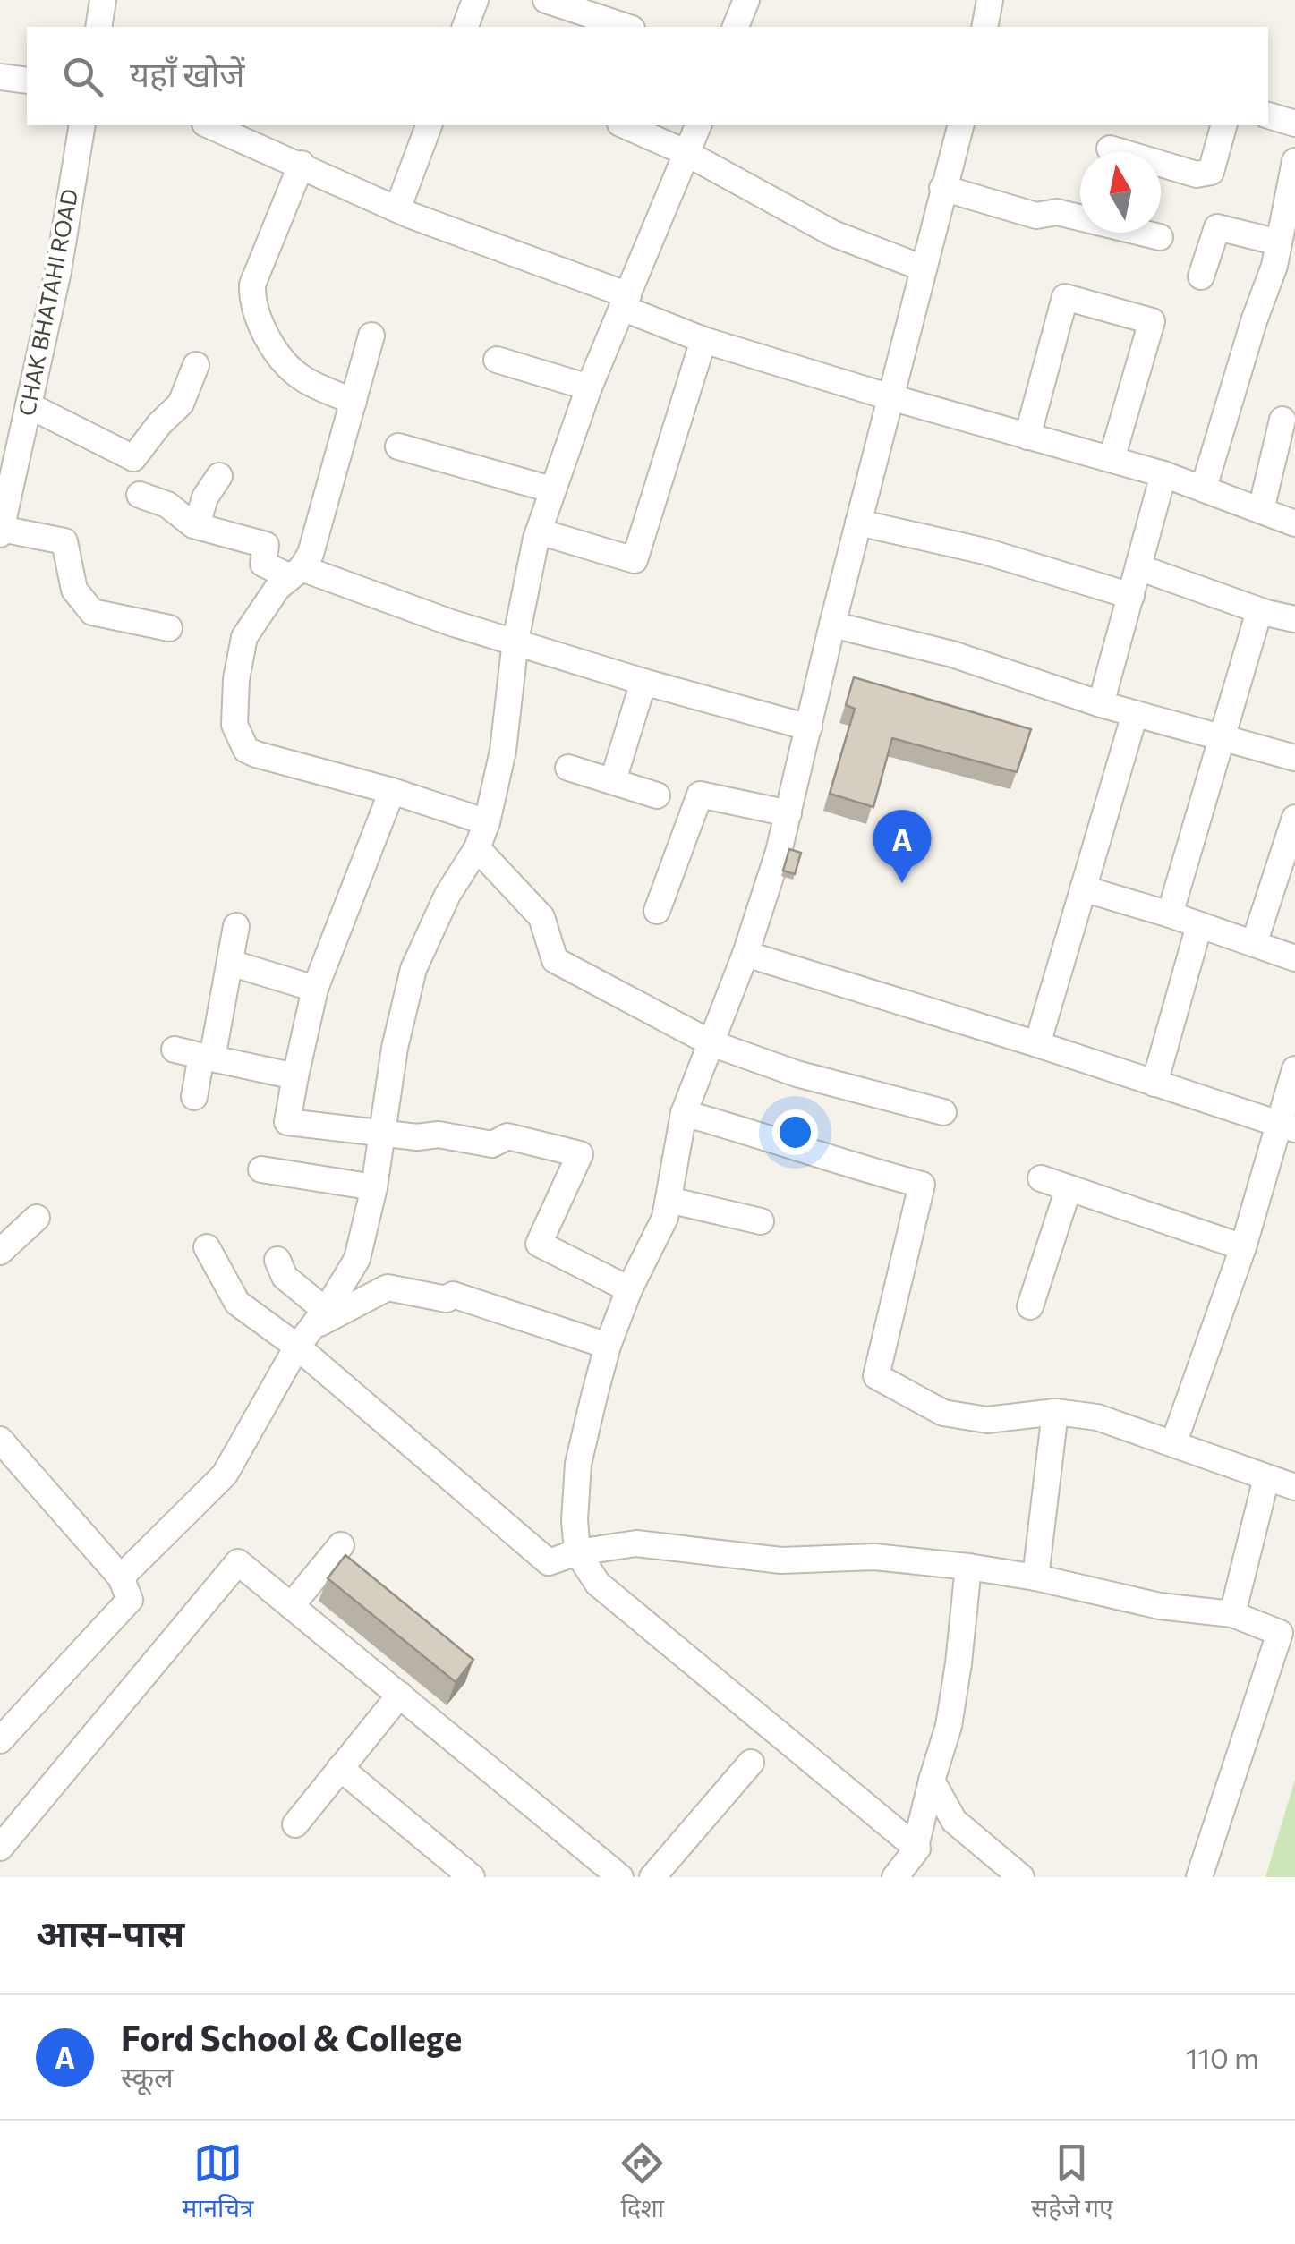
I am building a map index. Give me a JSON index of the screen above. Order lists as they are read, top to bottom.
{
  "streets": {
    "street": ["CHAK BHATAHI ROAD"]
  },
  "north": "top",
  "page": {
    "search": "यहाँ खोजें",
    "pins": "A",
    "heading": "आस-पास",
    "list": [
      {
        "mark": "A",
        "name": "Ford School & College",
        "note": "स्कूल",
        "value": "110 m"
      }
    ],
    "nav": ["मानचित्र", "दिशा", "सहेजे गए"]
  }
}
